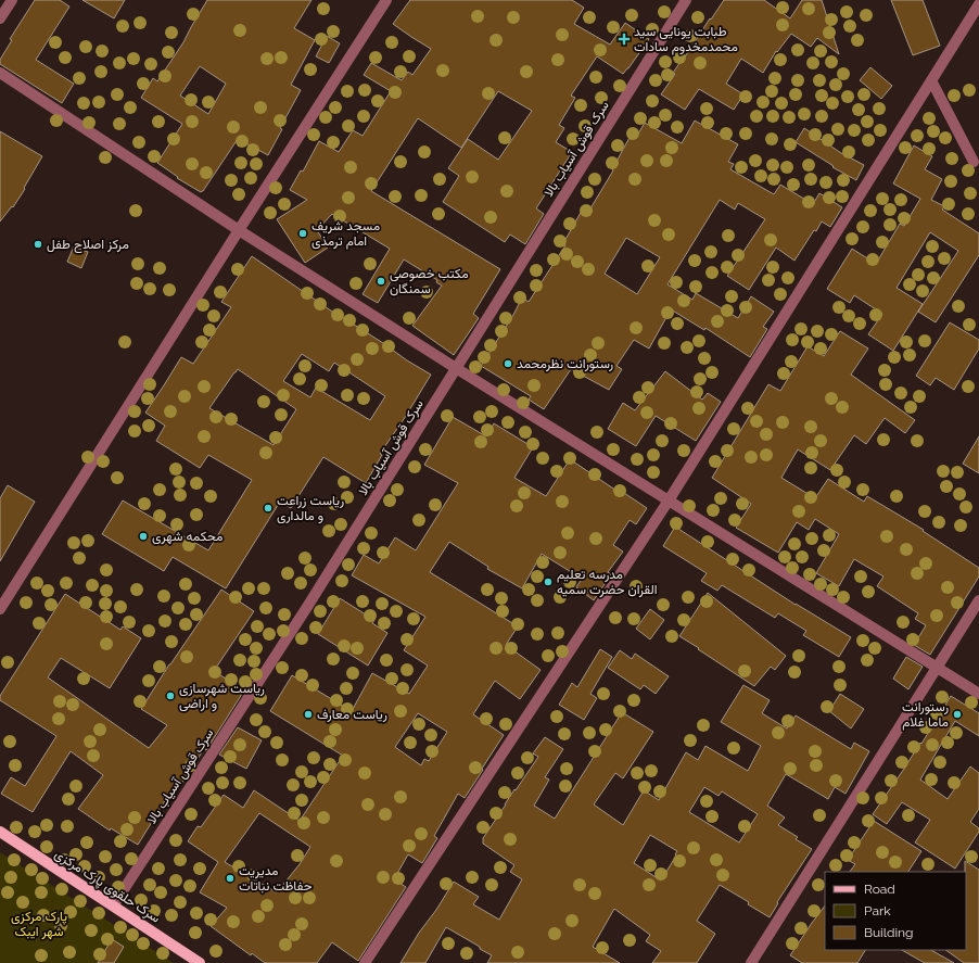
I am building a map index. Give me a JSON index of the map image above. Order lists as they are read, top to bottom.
{
  "streets": {
    "main road": ["سرک حلقوی پارک مرکزی"],
    "street": ["سرک قوش آسیاب بالا"]
  },
  "crossings": [
    ["سرک قوش آسیاب بالا", "سرک حلقوی پارک مرکزی"]
  ],
  "parks": ["پارک مرکزی شهر ایبک"],
  "places": {
    "health": ["طبابت یونایی سید محمدمخدوم سادات"],
    "other": [
      "مسجد شریف امام ترمذی",
      "مرکز اصلاح طفل",
      "مکتب خصوصی سمنگان",
      "رستورانت نظرمحمد",
      "ریاست زراعت و مالداری",
      "محکمه شهری",
      "مدرسه تعلیم القران حضرت سمیه",
      "ریاست شهرسازی و اراضی",
      "ریاست معارف",
      "رستورانت ماما غلام",
      "مدیریت حفاظت نباتات"
    ]
  },
  "legend": ["Road", "Park", "Building"]
}
